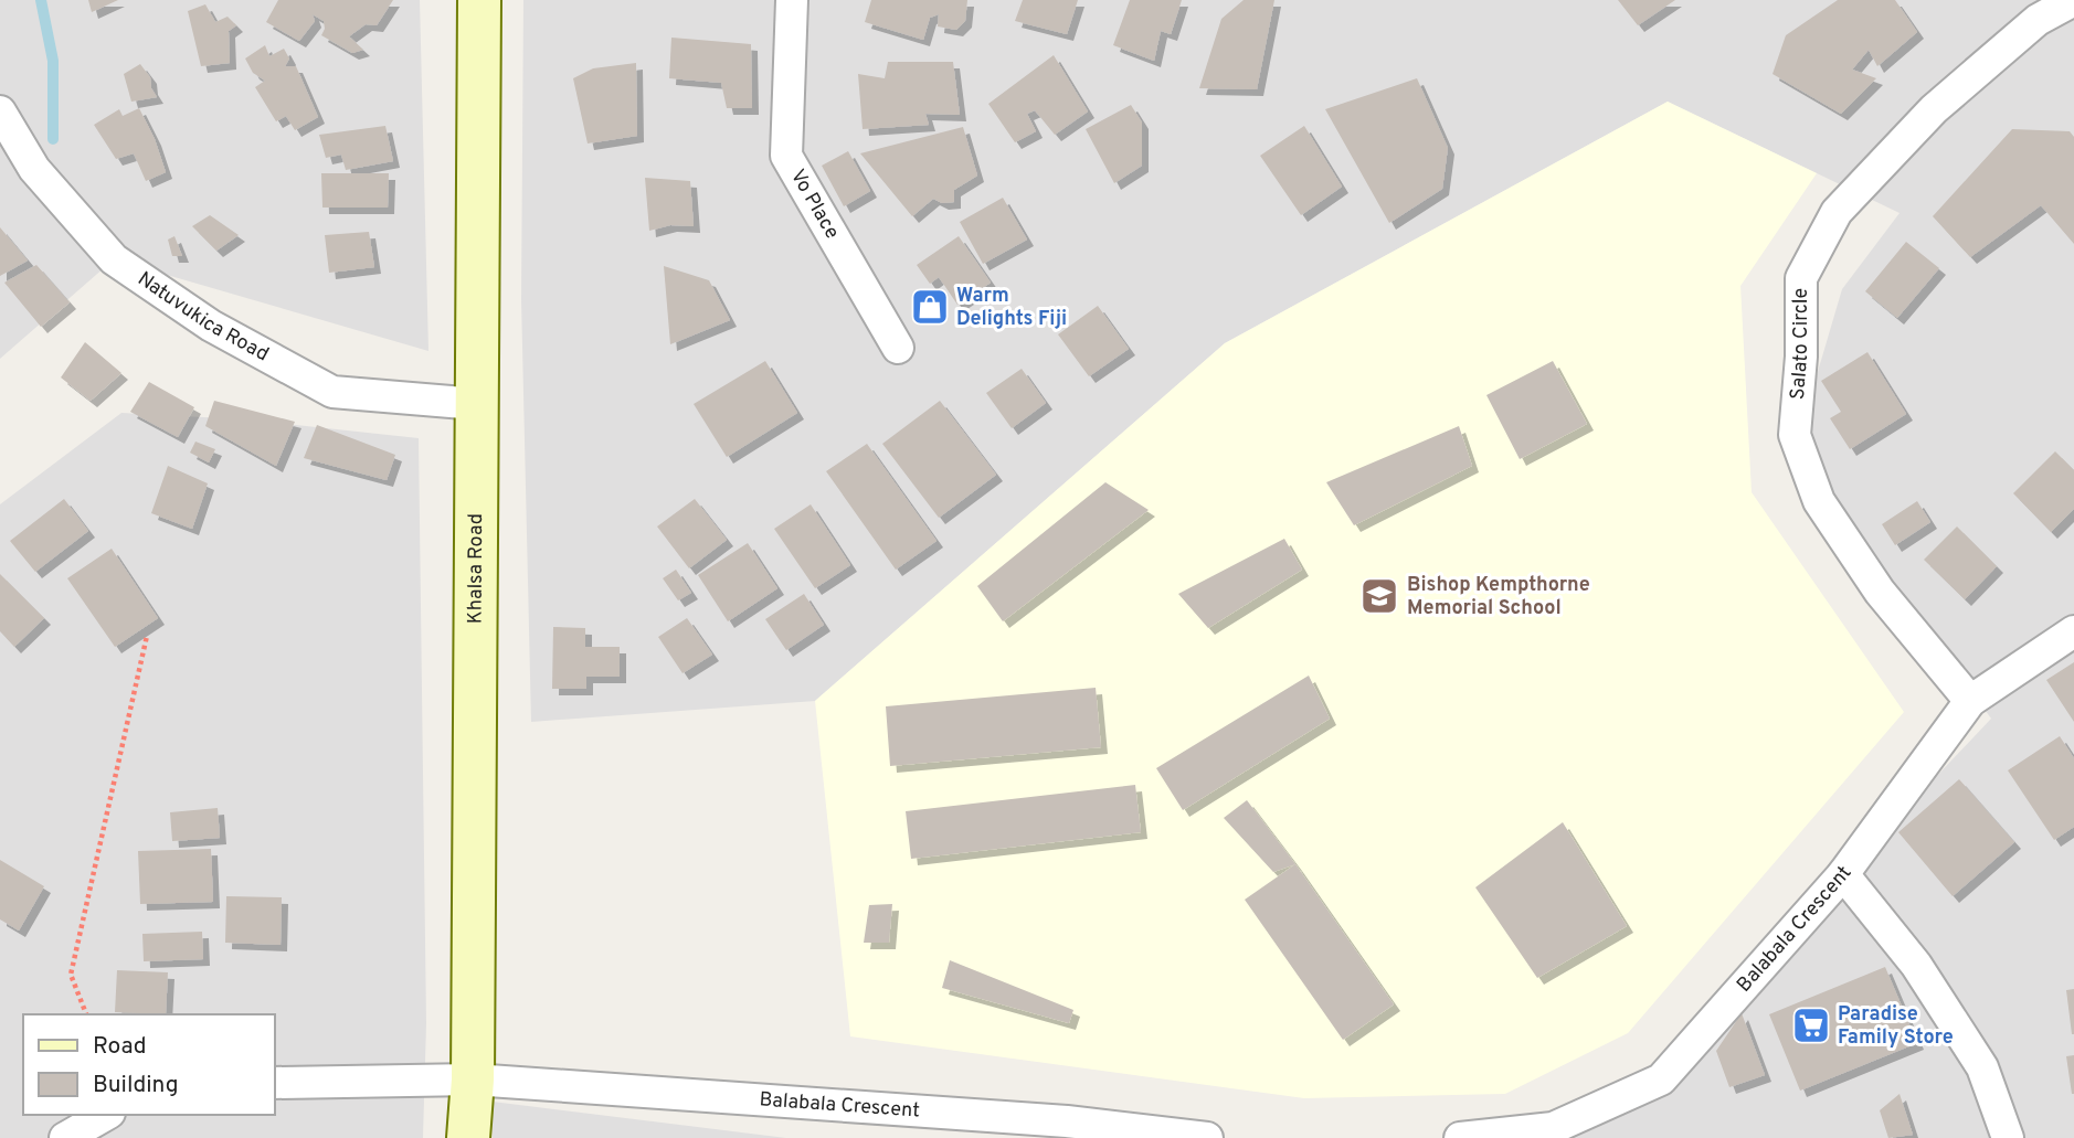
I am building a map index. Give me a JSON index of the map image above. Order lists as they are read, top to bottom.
{
  "streets": {
    "main road": ["Khalsa Road"],
    "street": [
      "Vo Place",
      "Natuvukica Road",
      "Salato Circle",
      "Balabala Crescent"
    ]
  },
  "crossings": [
    ["Natuvukica Road", "Khalsa Road"],
    ["Salato Circle", "Balabala Crescent"],
    ["Khalsa Road", "Balabala Crescent"]
  ],
  "places": {
    "shop": ["Warm Delights Fiji"],
    "school or university": ["Bishop Kempthorne Memorial School"],
    "supermarket": ["Paradise Family Store"]
  },
  "legend": ["Road", "Building"]
}
